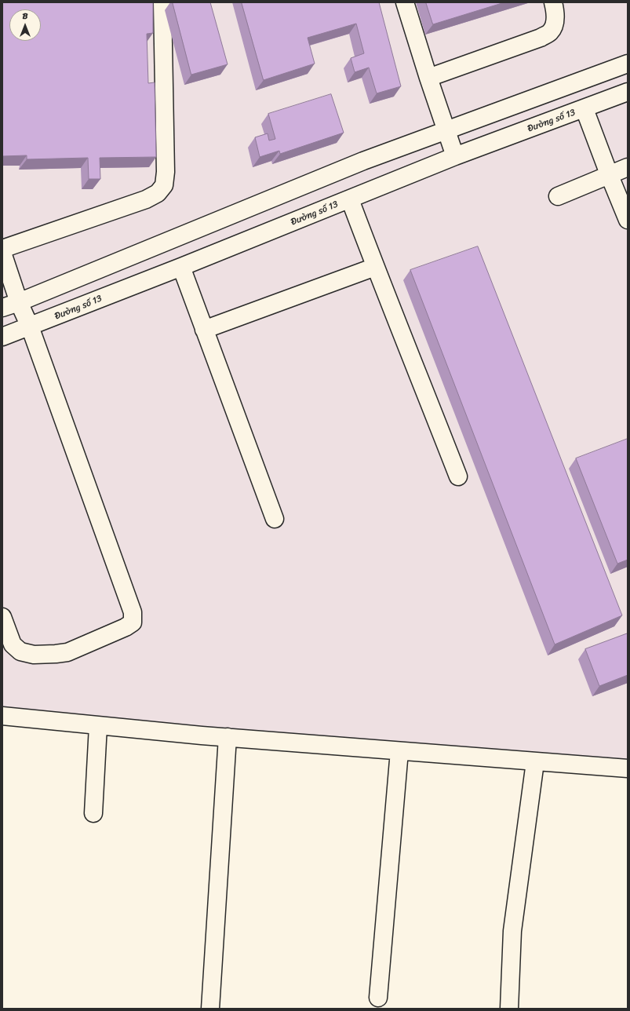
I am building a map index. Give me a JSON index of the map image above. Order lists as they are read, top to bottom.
{
  "streets": {
    "street": ["Đường số 13"]
  },
  "north": "top"
}
